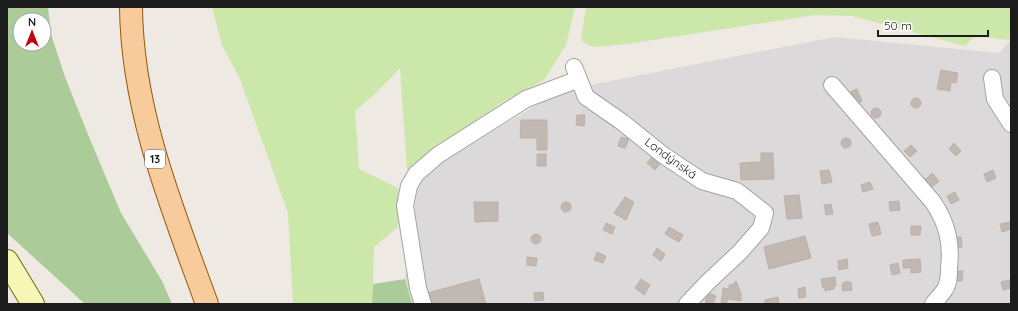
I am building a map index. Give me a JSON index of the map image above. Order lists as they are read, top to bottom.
{
  "streets": {
    "main road": ["13"],
    "street": ["Londýnská"]
  },
  "scale_bar": "50 m",
  "north": "top"
}
